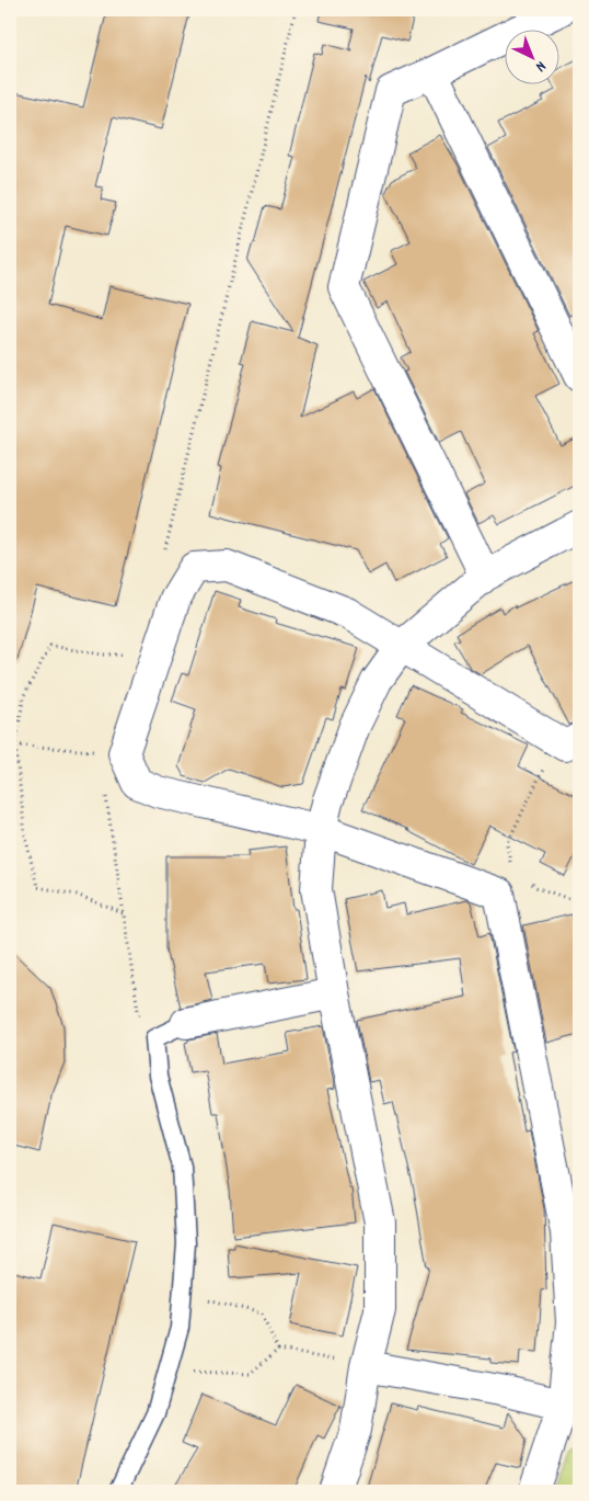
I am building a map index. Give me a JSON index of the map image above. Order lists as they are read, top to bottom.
{
  "north": "bottom right"
}
